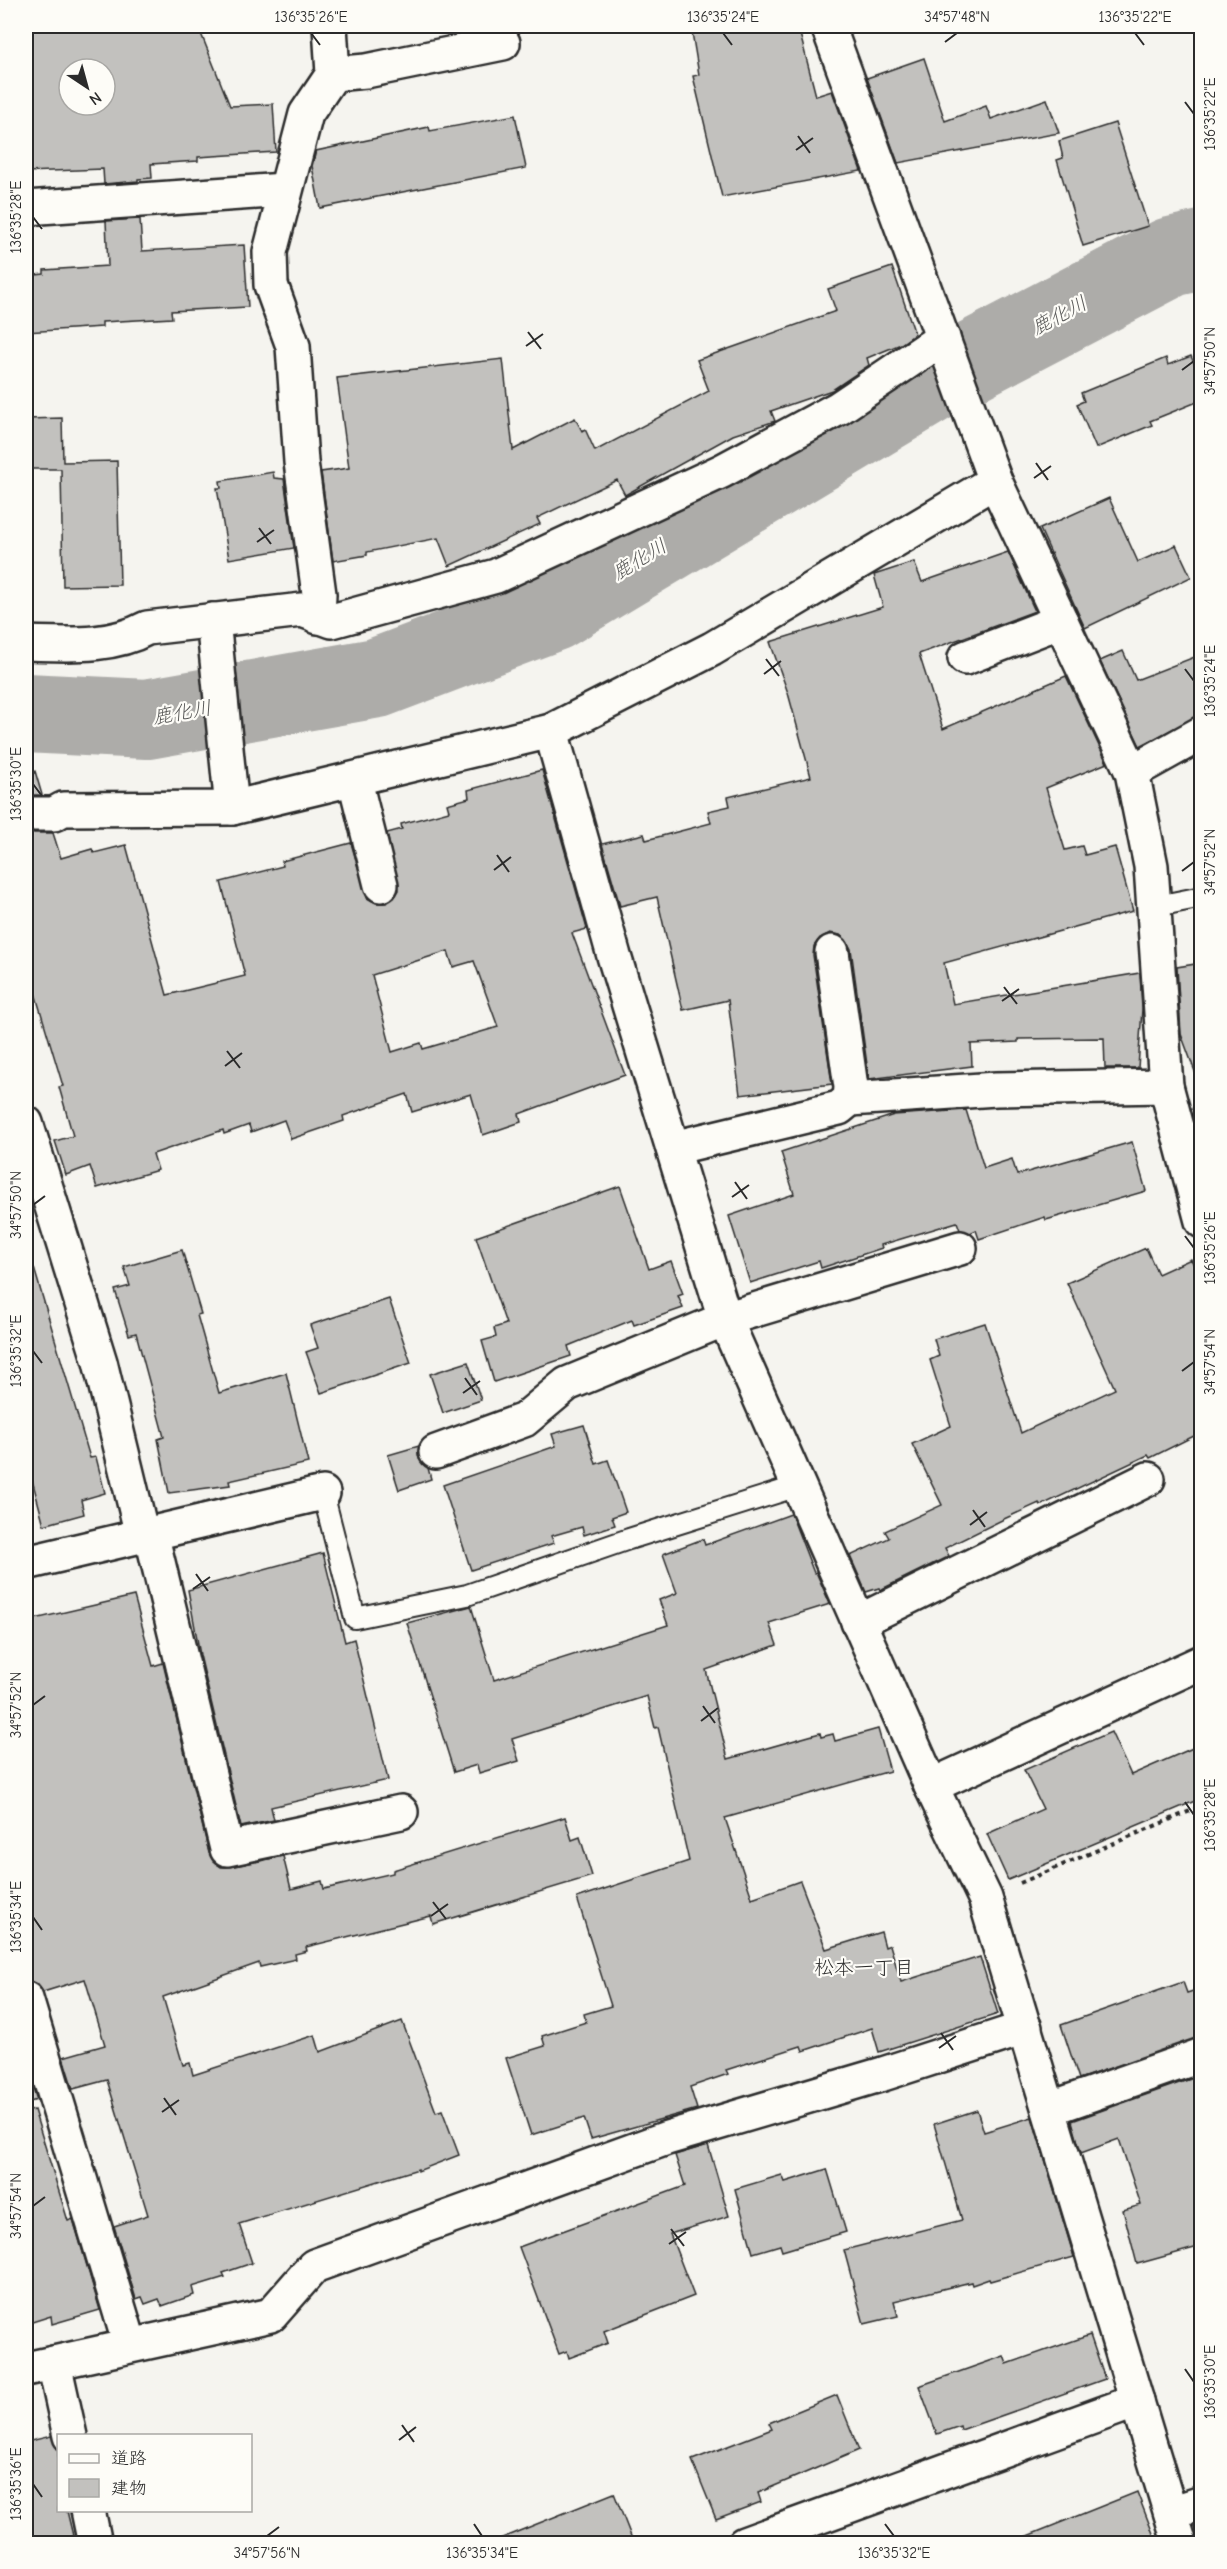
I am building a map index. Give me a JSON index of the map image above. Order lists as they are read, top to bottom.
{
  "districts": ["松本一丁目"],
  "water": ["鹿化川"],
  "legend": ["道路", "建物"],
  "north": "bottom right",
  "coordinates": [
    "136°35'26\"E",
    "136°35'24\"E",
    "34°57'48\"N",
    "136°35'22\"E",
    "136°35'28\"E",
    "34°57'50\"N",
    "136°35'30\"E",
    "34°57'52\"N",
    "136°35'32\"E",
    "34°57'54\"N",
    "136°35'34\"E",
    "136°35'36\"E",
    "34°57'56\"N"
  ]
}
